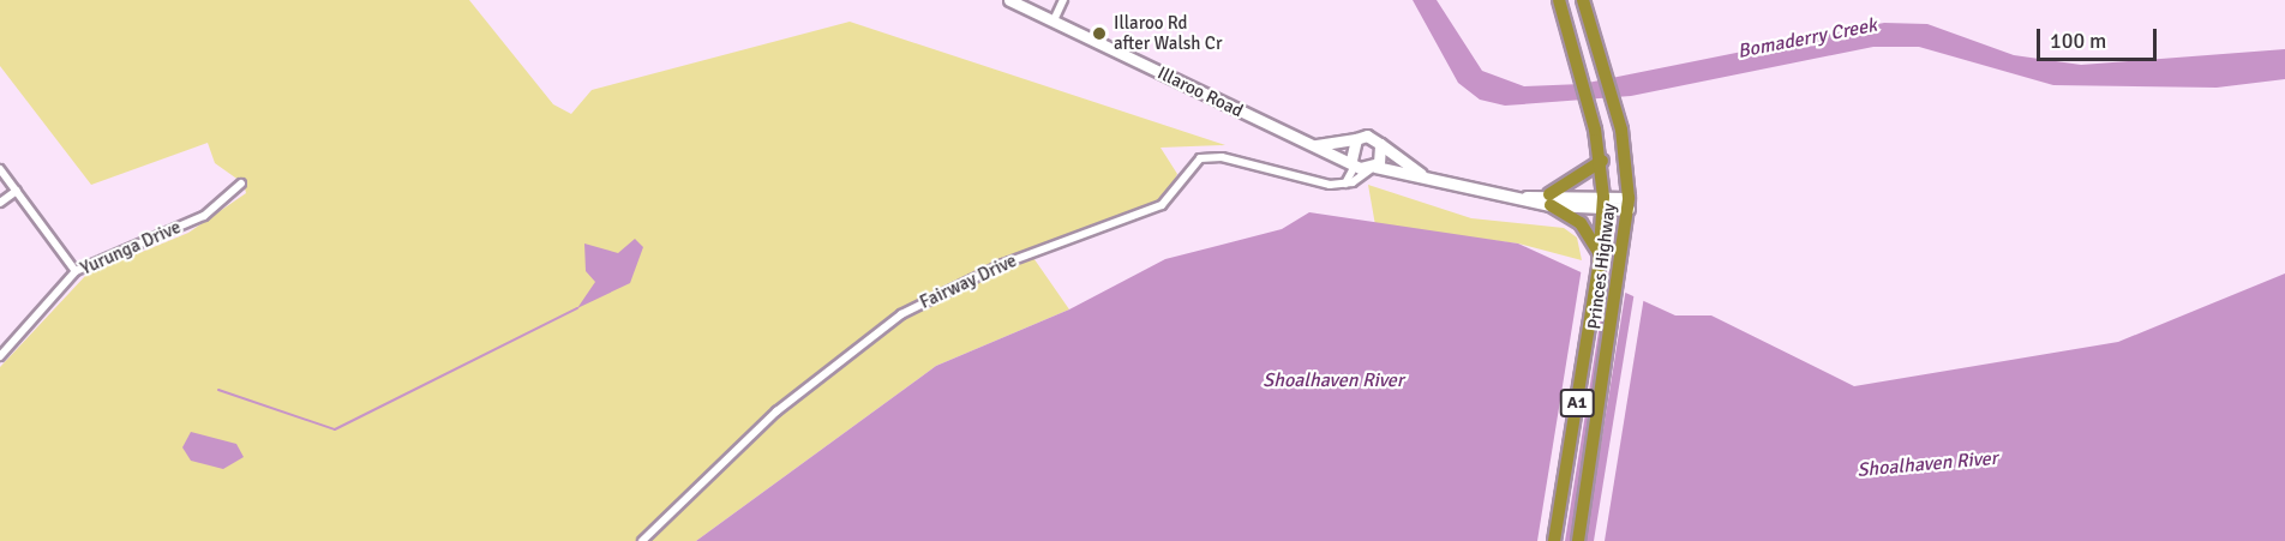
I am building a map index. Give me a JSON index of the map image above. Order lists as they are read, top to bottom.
{
  "streets": {
    "highway": ["Princes Highway", "A1"],
    "main road": ["Illaroo Road"],
    "street": ["Yurunga Drive", "Fairway Drive"]
  },
  "crossings": [
    ["Illaroo Road", "Princes Highway"]
  ],
  "water": ["Bomaderry Creek", "Shoalhaven River"],
  "places": ["Illaroo Rd after Walsh Cr"],
  "scale_bar": "100 m"
}
